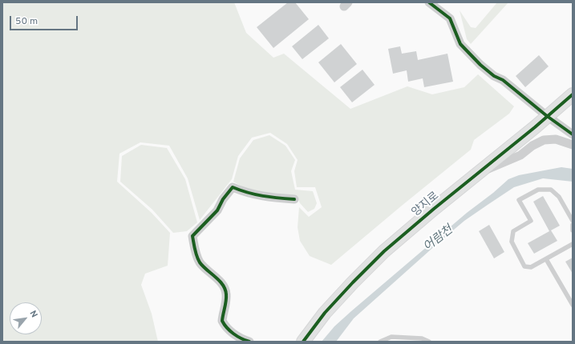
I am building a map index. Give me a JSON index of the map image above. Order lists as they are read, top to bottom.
{
  "streets": {
    "street": ["양지로"]
  },
  "water": ["어람천"],
  "scale_bar": "50 m",
  "north": "top right"
}
